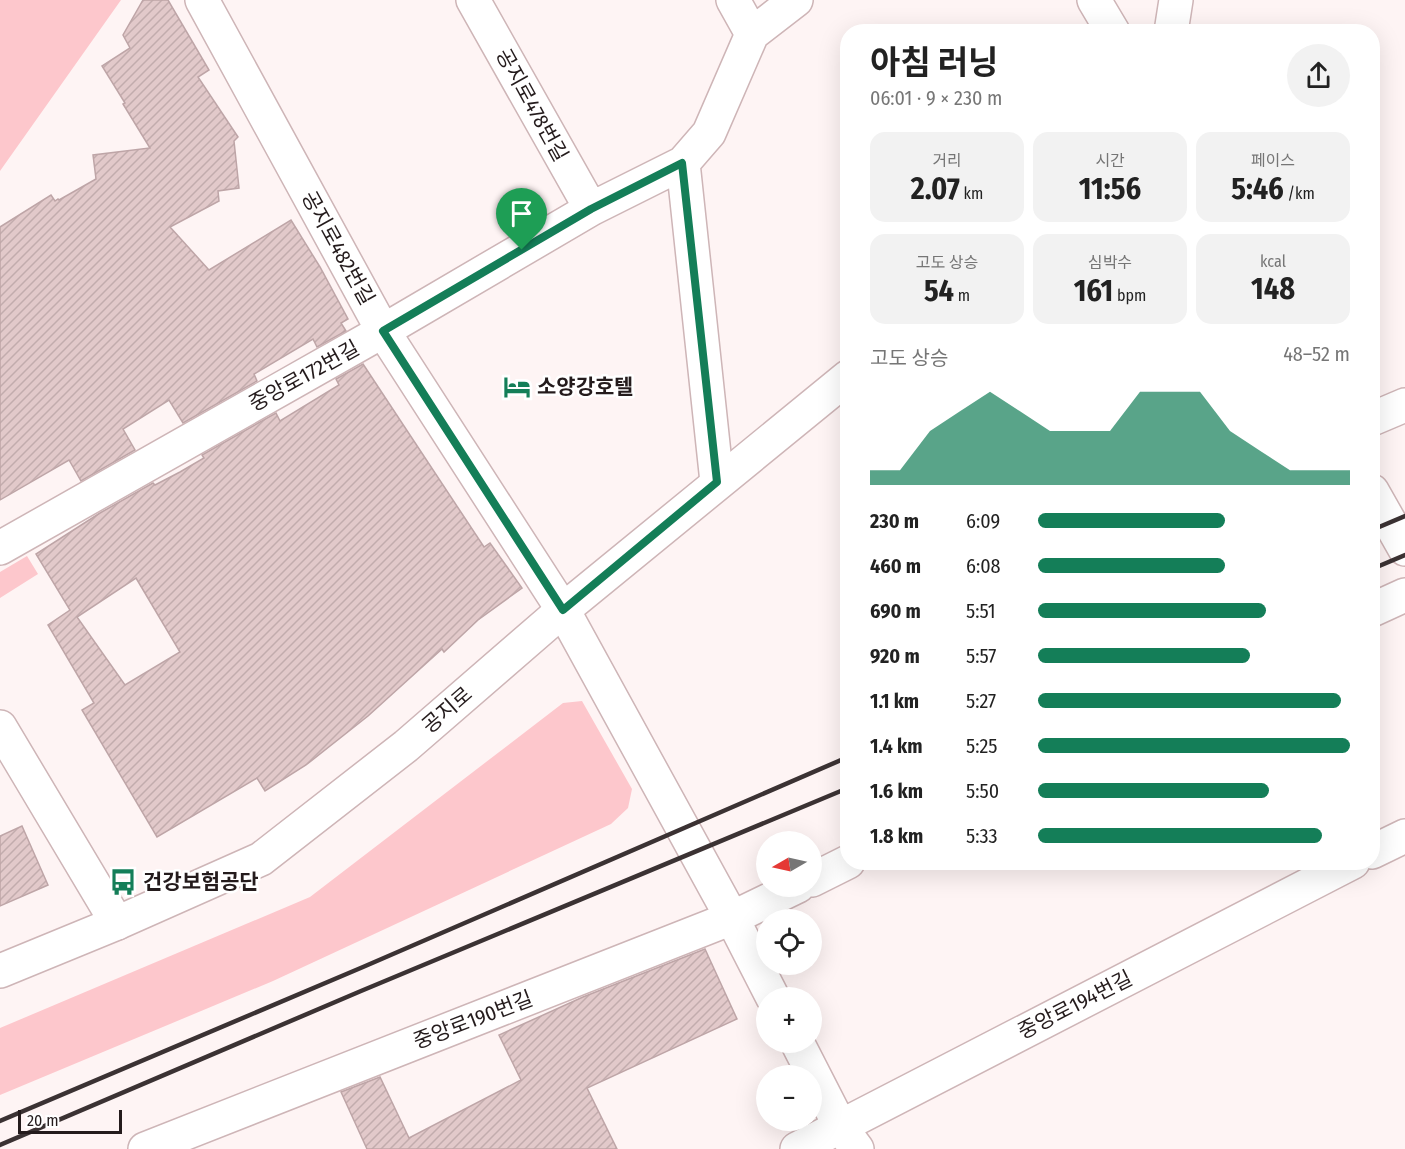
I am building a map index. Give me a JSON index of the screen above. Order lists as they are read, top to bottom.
{
  "streets": {
    "street": [
      "공지로478번길",
      "공지로482번길",
      "중앙로172번길",
      "공지로",
      "중앙로194번길",
      "중앙로190번길"
    ]
  },
  "crossings": [
    ["공지로478번길", "중앙로172번길"],
    ["공지로482번길", "중앙로172번길"],
    ["공지로482번길", "공지로"],
    ["공지로482번길", "중앙로190번길"]
  ],
  "places": {
    "hotel": ["소양강호텔"],
    "bus stop": ["건강보험공단"]
  },
  "scale_bar": "20 m",
  "north": "left",
  "page": {
    "heading": ["아침 러닝", "06:01 · 9 × 230 m"],
    "stats": [
      ["거리", "2.07 km"],
      ["시간", "11:56"],
      ["페이스", "5:46 /km"],
      ["고도 상승", "54 m"],
      ["심박수", "161 bpm"],
      ["kcal", "148"]
    ],
    "chart": ["고도 상승", "48–52 m"],
    "list": [
      {
        "name": "230 m",
        "note": "6:09"
      },
      {
        "name": "460 m",
        "note": "6:08"
      },
      {
        "name": "690 m",
        "note": "5:51"
      },
      {
        "name": "920 m",
        "note": "5:57"
      },
      {
        "name": "1.1 km",
        "note": "5:27"
      },
      {
        "name": "1.4 km",
        "note": "5:25"
      },
      {
        "name": "1.6 km",
        "note": "5:50"
      },
      {
        "name": "1.8 km",
        "note": "5:33"
      }
    ],
    "map_buttons": ["+", "−"],
    "scale": "20 m"
  }
}
